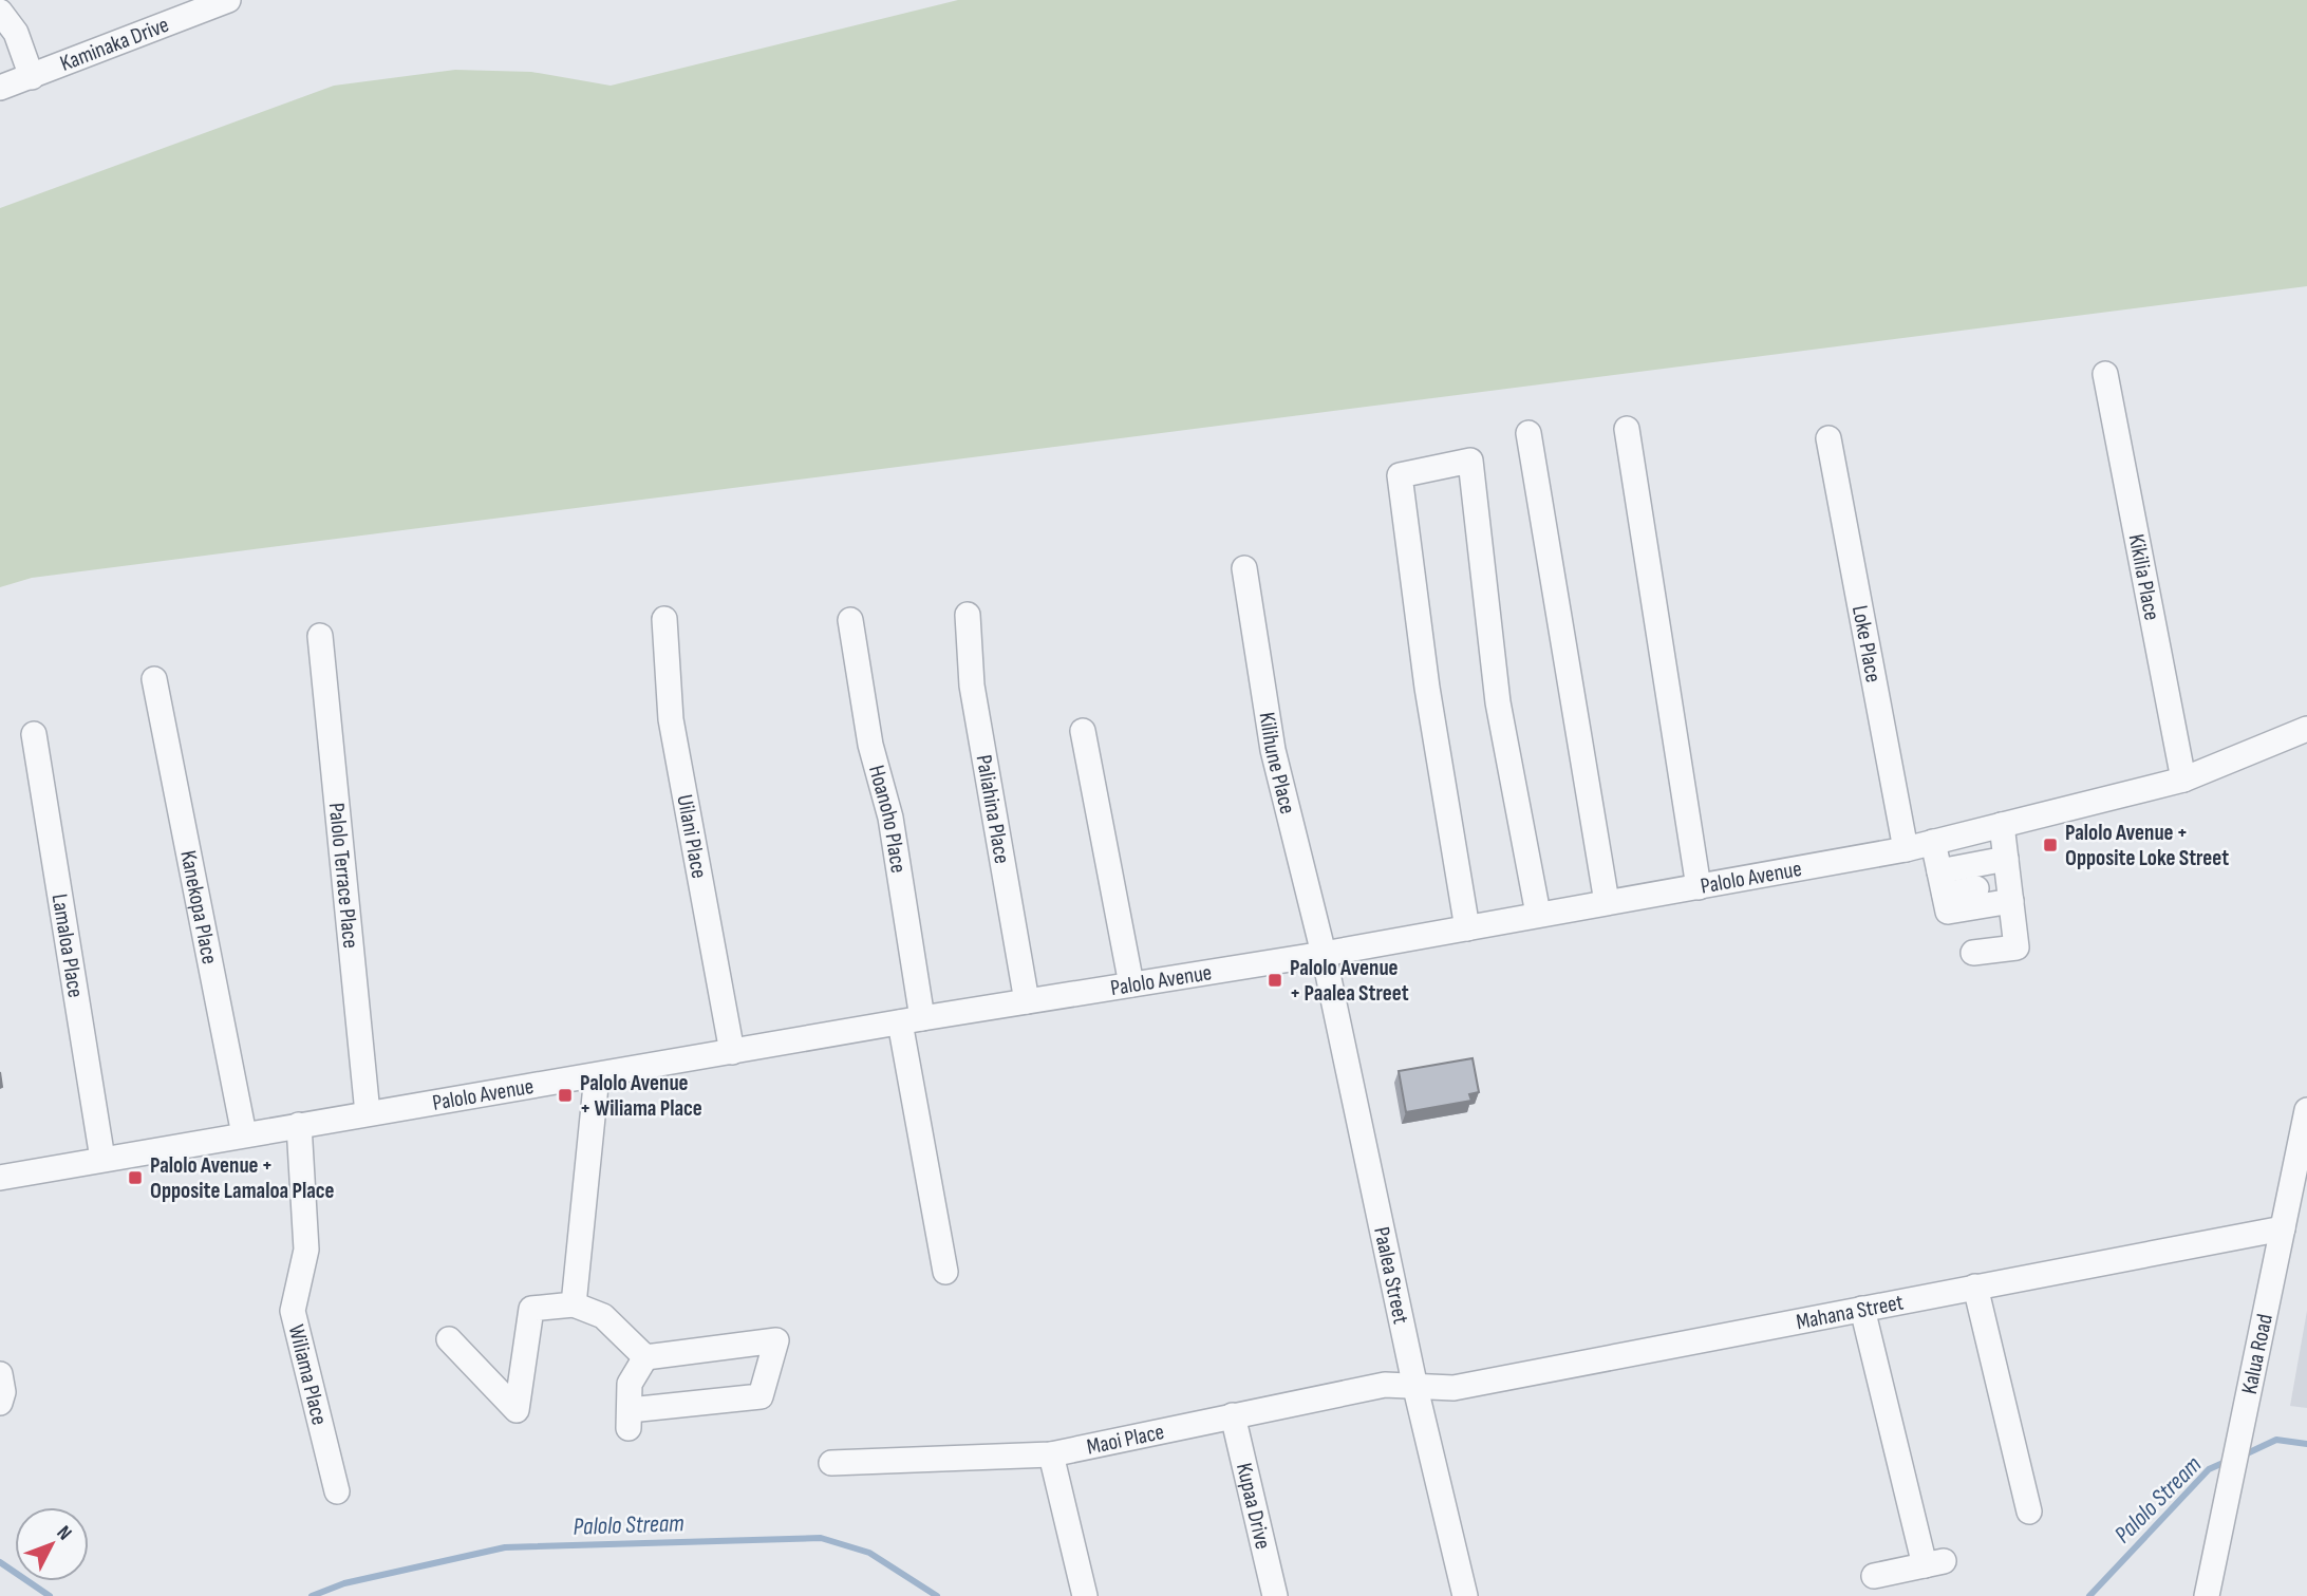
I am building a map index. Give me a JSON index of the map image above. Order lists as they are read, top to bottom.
{
  "streets": {
    "street": [
      "Kaminaka Drive",
      "Kikilia Place",
      "Loke Place",
      "Kilihune Place",
      "Paliahina Place",
      "Hoanoho Place",
      "Uilani Place",
      "Palolo Terrace Place",
      "Palolo Avenue",
      "Kanekopa Place",
      "Lamaloa Place",
      "Paalea Street",
      "Mahana Street",
      "Kalua Road",
      "Wiliama Place",
      "Maoi Place",
      "Kupaa Drive"
    ]
  },
  "crossings": [
    ["Kikilia Place", "Palolo Avenue"],
    ["Loke Place", "Palolo Avenue"],
    ["Kilihune Place", "Palolo Avenue"],
    ["Kilihune Place", "Paalea Street"],
    ["Paliahina Place", "Palolo Avenue"],
    ["Hoanoho Place", "Palolo Avenue"],
    ["Uilani Place", "Palolo Avenue"],
    ["Palolo Terrace Place", "Palolo Avenue"],
    ["Palolo Avenue", "Kanekopa Place"],
    ["Palolo Avenue", "Lamaloa Place"],
    ["Palolo Avenue", "Paalea Street"],
    ["Palolo Avenue", "Wiliama Place"],
    ["Paalea Street", "Mahana Street"],
    ["Paalea Street", "Maoi Place"],
    ["Mahana Street", "Kalua Road"],
    ["Mahana Street", "Maoi Place"],
    ["Maoi Place", "Kupaa Drive"]
  ],
  "water": ["Palolo Stream"],
  "places": {
    "transit": [
      "Palolo Avenue + Opposite Loke Street",
      "Palolo Avenue + Paalea Street",
      "Palolo Avenue + Wiliama Place",
      "Palolo Avenue + Opposite Lamaloa Place"
    ]
  },
  "north": "top right"
}
